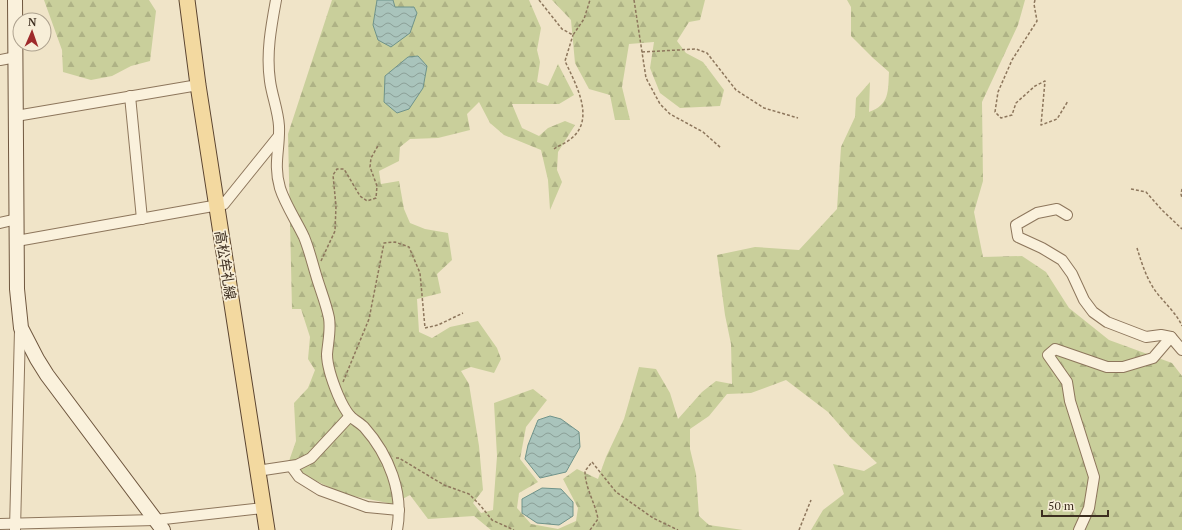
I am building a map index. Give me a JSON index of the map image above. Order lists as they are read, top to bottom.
{
  "streets": {
    "main road": ["高松牟礼線"]
  },
  "scale_bar": "50 m",
  "north": "top"
}
